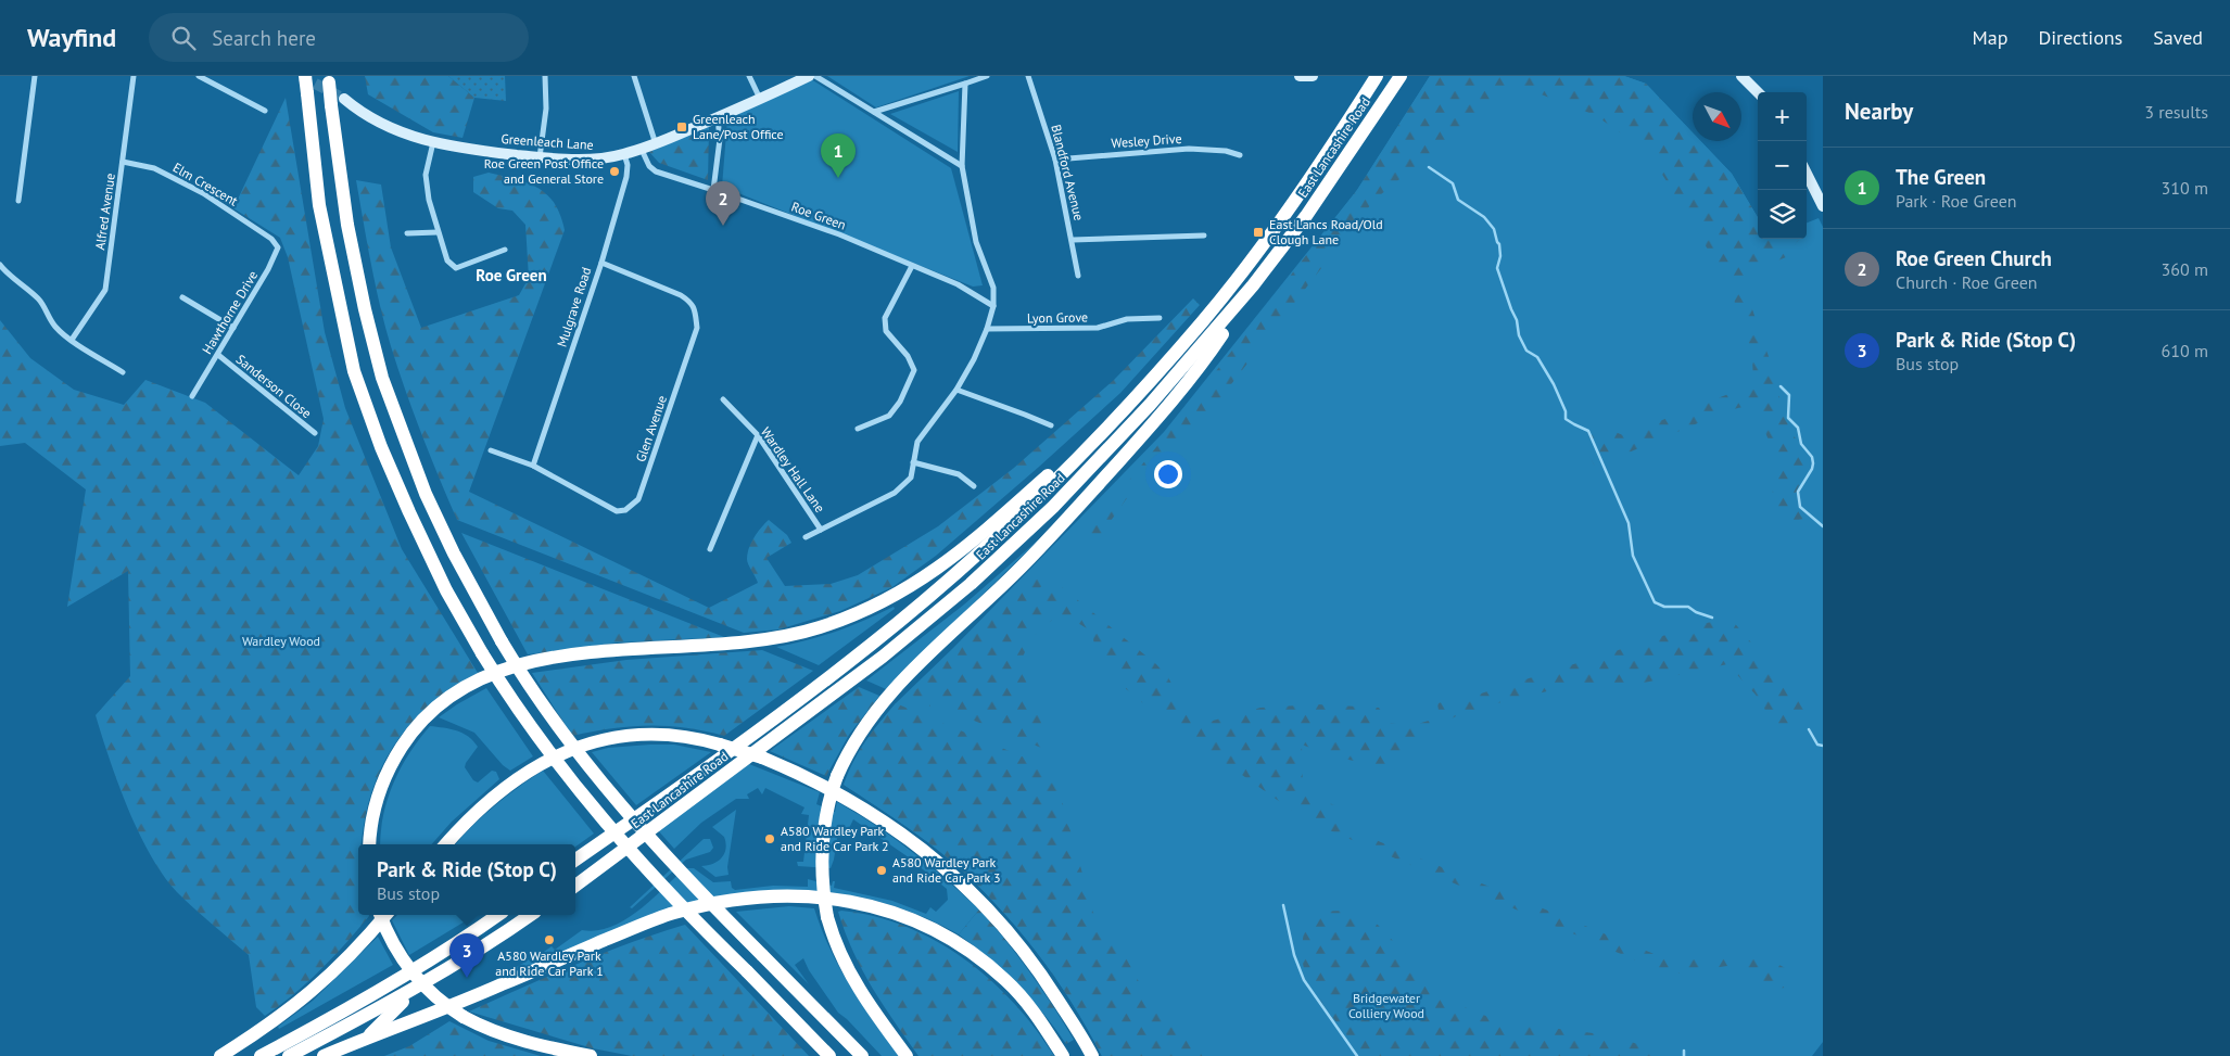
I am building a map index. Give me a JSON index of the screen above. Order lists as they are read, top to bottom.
{
  "streets": {
    "highway": ["East Lancashire Road"],
    "street": [
      "Wesley Drive",
      "Greenleach Lane",
      "Blandford Avenue",
      "Elm Crescent",
      "Alfred Avenue",
      "Roe Green",
      "Mulgrave Road",
      "Hawthorne Drive",
      "Lyon Grove",
      "Sanderson Close",
      "Glen Avenue",
      "Wardley Hall Lane"
    ]
  },
  "crossings": [
    ["Wesley Drive", "Blandford Avenue"],
    ["Greenleach Lane", "Roe Green"],
    ["Greenleach Lane", "Mulgrave Road"],
    ["Elm Crescent", "Alfred Avenue"],
    ["Elm Crescent", "Hawthorne Drive"],
    ["Mulgrave Road", "Glen Avenue"],
    ["Hawthorne Drive", "Sanderson Close"],
    ["Lyon Grove", "Wardley Hall Lane"]
  ],
  "districts": ["Roe Green"],
  "parks": ["Wardley Wood", "Bridgewater Colliery Wood"],
  "places": {
    "transit": ["Greenleach Lane/Post Office", "East Lancs Road/Old Clough Lane"],
    "other": [
      "Roe Green Post Office and General Store",
      "A580 Wardley Park and Ride Car Park 2",
      "A580 Wardley Park and Ride Car Park 3",
      "A580 Wardley Park and Ride Car Park 1"
    ]
  },
  "north": "bottom right",
  "page": {
    "header": "Wayfind",
    "search": "Search here",
    "nav": ["Map", "Directions", "Saved"],
    "heading": ["Nearby", "3 results"],
    "map_buttons": ["+", "−"],
    "pins": ["1", "2", "3"],
    "list": [
      {
        "mark": "1",
        "name": "The Green",
        "note": "Park · Roe Green",
        "value": "310 m"
      },
      {
        "mark": "2",
        "name": "Roe Green Church",
        "note": "Church · Roe Green",
        "value": "360 m"
      },
      {
        "mark": "3",
        "name": "Park & Ride (Stop C)",
        "note": "Bus stop",
        "value": "610 m"
      }
    ],
    "popup": ["Park & Ride (Stop C)", "Bus stop"]
  }
}
